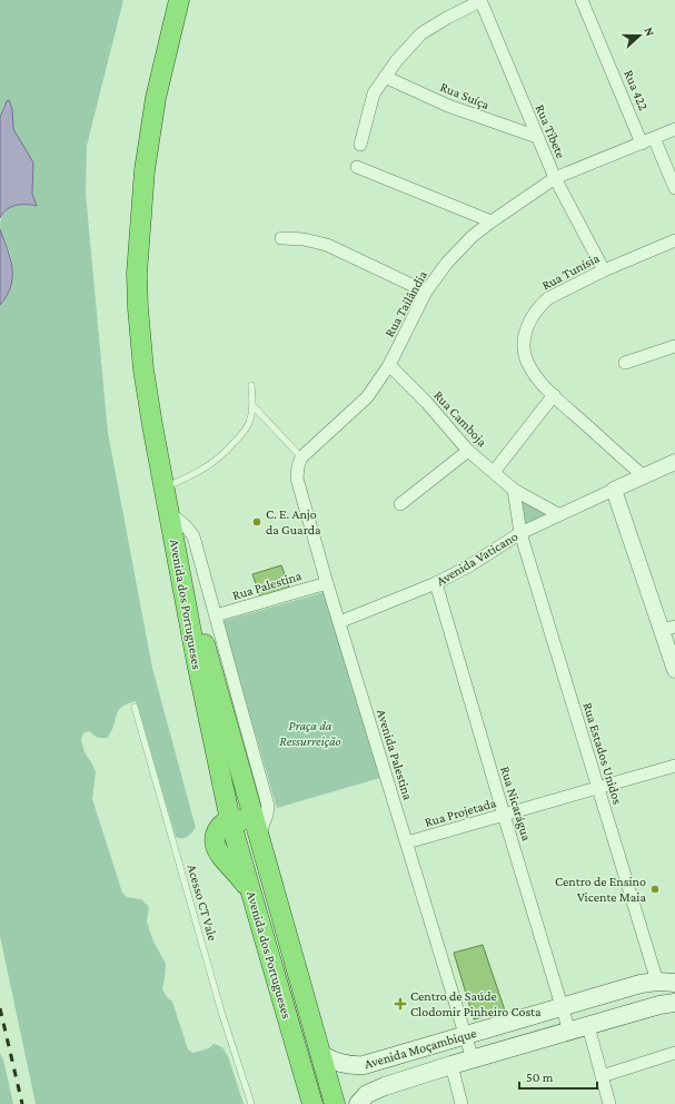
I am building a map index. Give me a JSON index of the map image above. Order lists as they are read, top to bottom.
{
  "streets": {
    "highway": ["Avenida dos Portugueses"],
    "main road": ["Avenida Moçambique"],
    "street": [
      "Rua 422",
      "Rua Suíça",
      "Rua Tibete",
      "Rua Tunísia",
      "Rua Tailândia",
      "Rua Camboja",
      "Avenida Vaticano",
      "Rua Palestina",
      "Rua Estados Unidos",
      "Avenida Palestina",
      "Rua Nicarágua",
      "Rua Projetada"
    ],
    "lane": ["Acesso CT Vale"]
  },
  "crossings": [
    ["Rua 422", "Rua Tailândia"],
    ["Rua Suíça", "Rua Tibete"],
    ["Rua Tibete", "Rua Tunísia"],
    ["Rua Tibete", "Rua Tailândia"],
    ["Rua Tunísia", "Avenida Vaticano"],
    ["Rua Tailândia", "Rua Camboja"],
    ["Rua Tailândia", "Avenida Palestina"],
    ["Rua Camboja", "Avenida Vaticano"],
    ["Avenida Vaticano", "Rua Estados Unidos"],
    ["Avenida Vaticano", "Avenida Palestina"],
    ["Avenida Vaticano", "Rua Nicarágua"],
    ["Rua Palestina", "Avenida Palestina"],
    ["Avenida dos Portugueses", "Avenida Moçambique"],
    ["Rua Estados Unidos", "Rua Projetada"],
    ["Rua Estados Unidos", "Avenida Moçambique"],
    ["Avenida Palestina", "Rua Projetada"],
    ["Avenida Palestina", "Avenida Moçambique"],
    ["Rua Nicarágua", "Rua Projetada"],
    ["Rua Nicarágua", "Avenida Moçambique"]
  ],
  "parks": ["Praça da Ressurreição"],
  "places": {
    "other": ["C. E. Anjo da Guarda", "Centro de Ensino Vicente Maia"],
    "health": ["Centro de Saúde Clodomir Pinheiro Costa"]
  },
  "scale_bar": "50 m",
  "north": "right"
}
